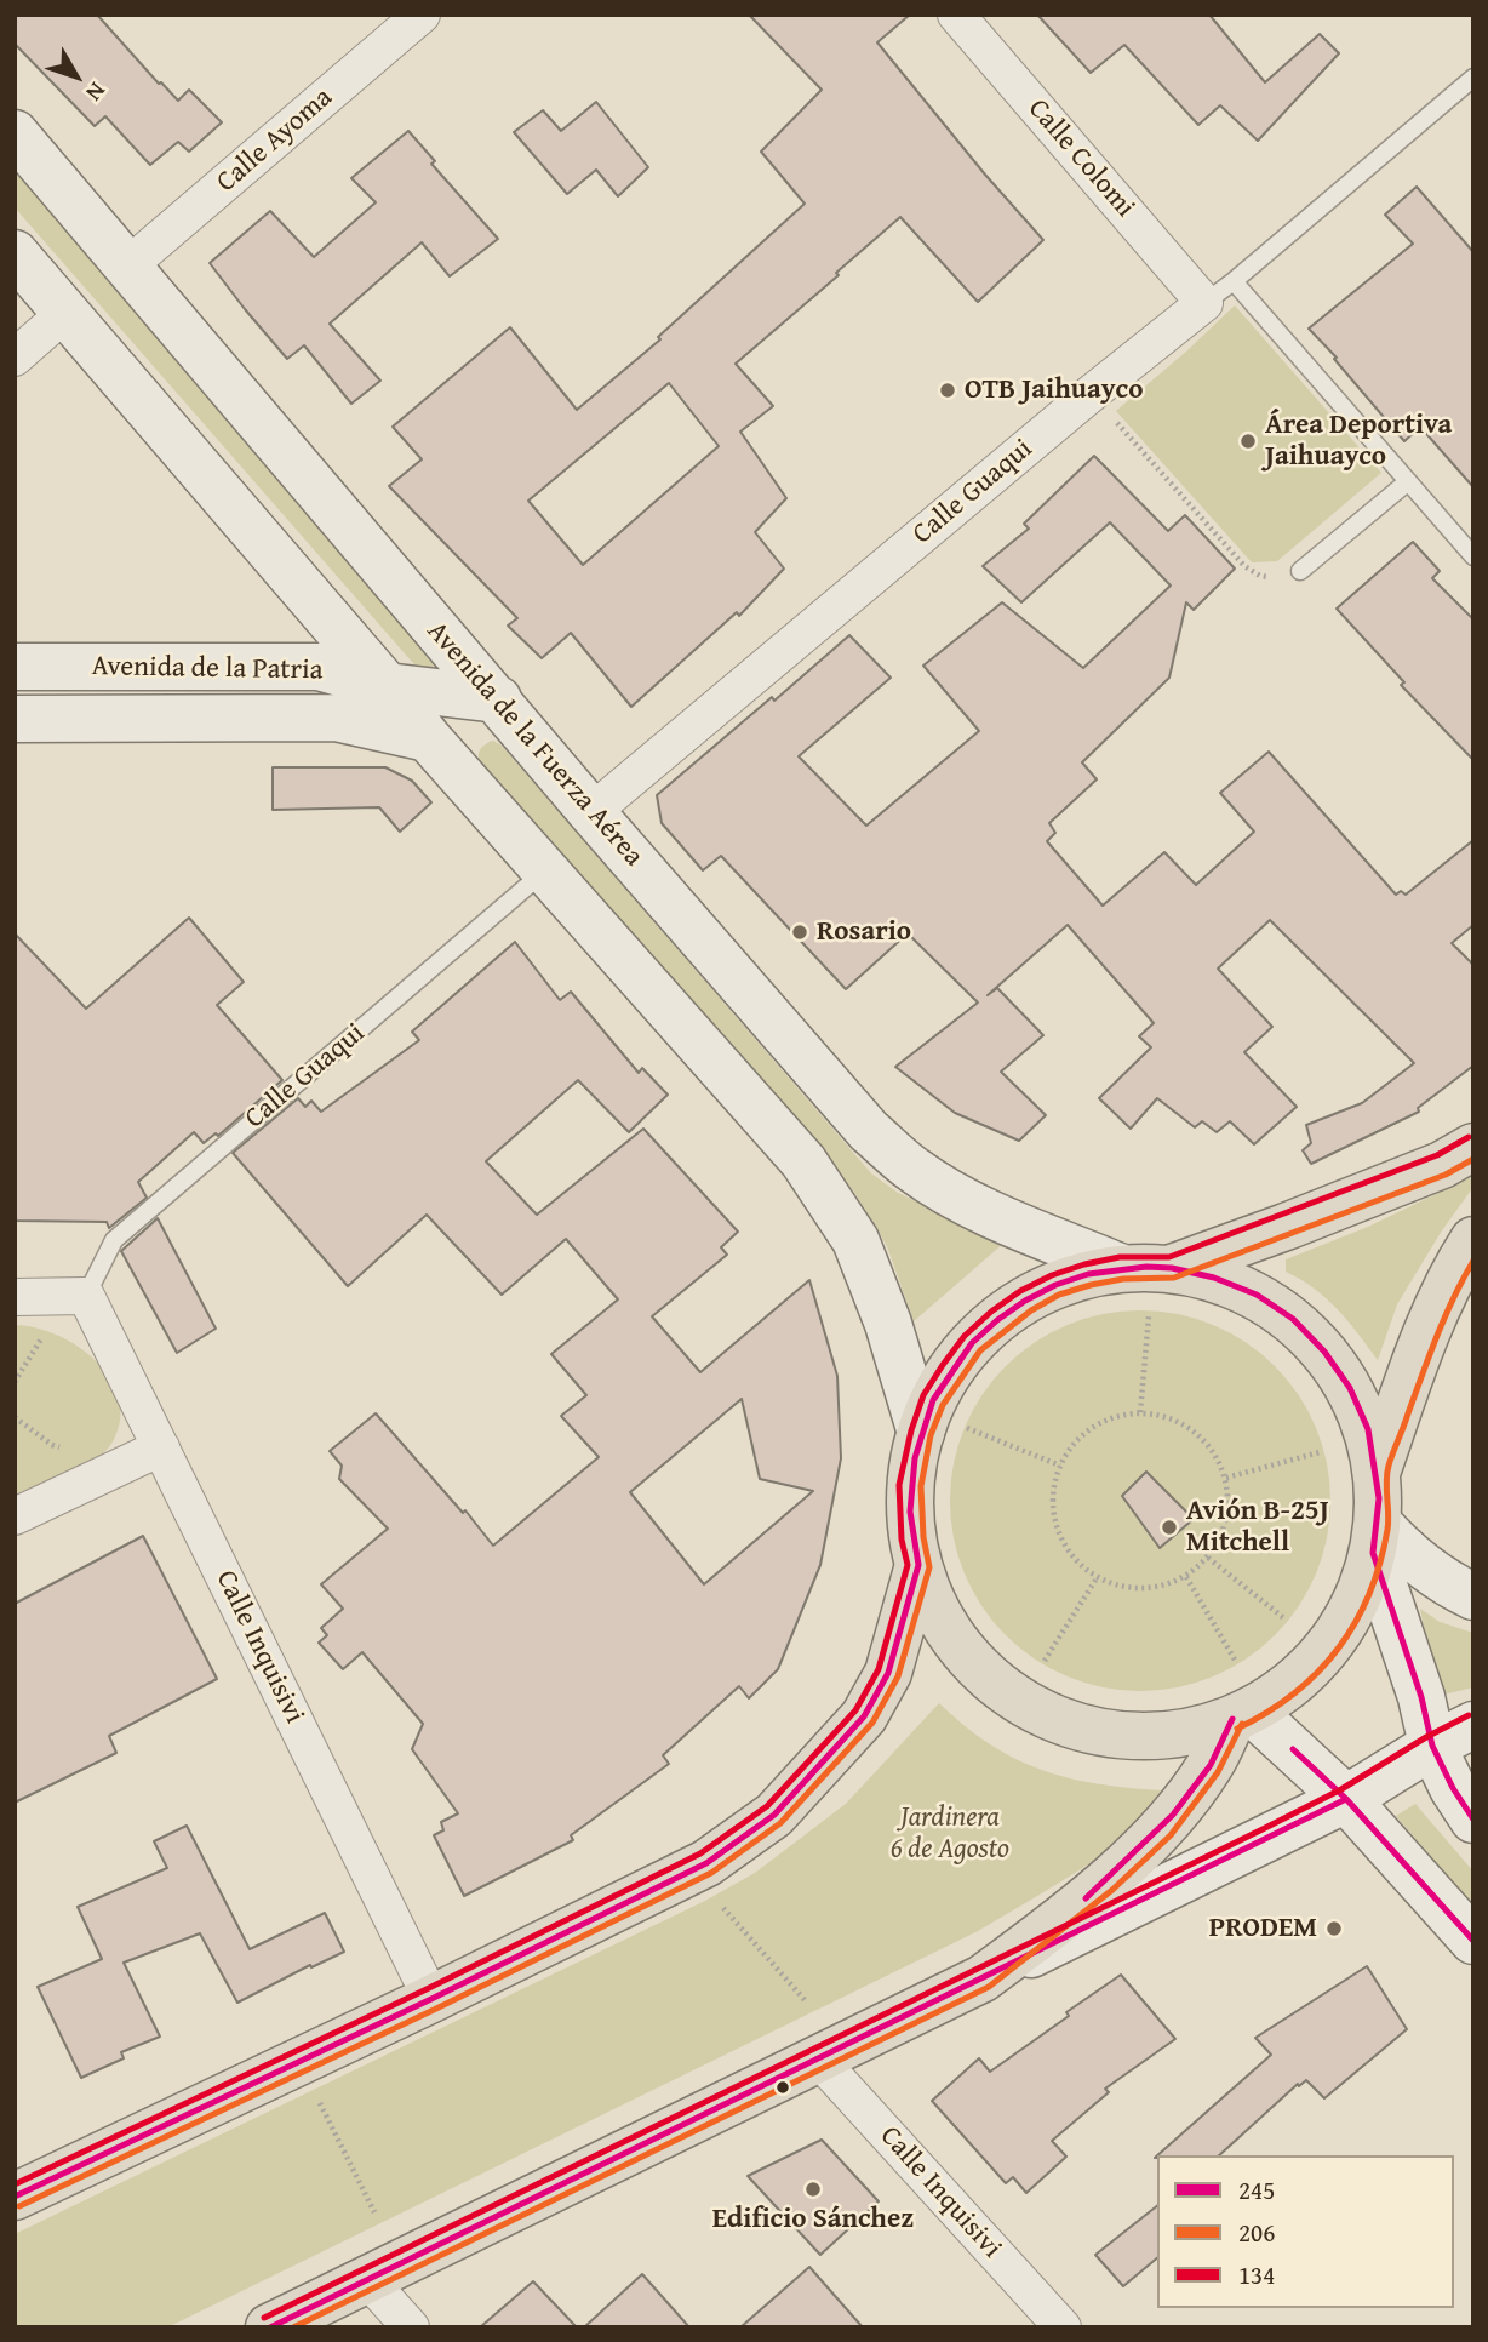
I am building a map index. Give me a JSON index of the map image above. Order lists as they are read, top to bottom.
{
  "streets": {
    "main road": ["Avenida de la Patria", "Avenida de la Fuerza Aérea"],
    "street": [
      "Calle Ayoma",
      "Calle Colomi",
      "Calle Guaqui",
      "Calle Inquisivi"
    ]
  },
  "crossings": [
    ["Calle Ayoma", "Avenida de la Fuerza Aérea"],
    ["Calle Colomi", "Calle Guaqui"],
    ["Calle Guaqui", "Avenida de la Fuerza Aérea"],
    ["Calle Guaqui", "Calle Inquisivi"],
    ["Avenida de la Patria", "Avenida de la Fuerza Aérea"]
  ],
  "parks": ["Jardinera 6 de Agosto"],
  "places": [
    "OTB Jaihuayco",
    "Área Deportiva Jaihuayco",
    "Rosario",
    "Avión B-25J Mitchell",
    "PRODEM",
    "Edificio Sánchez"
  ],
  "lines": ["transit line 134", "transit line 206", "transit line 245"],
  "legend": ["245", "206", "134"],
  "north": "bottom right"
}
